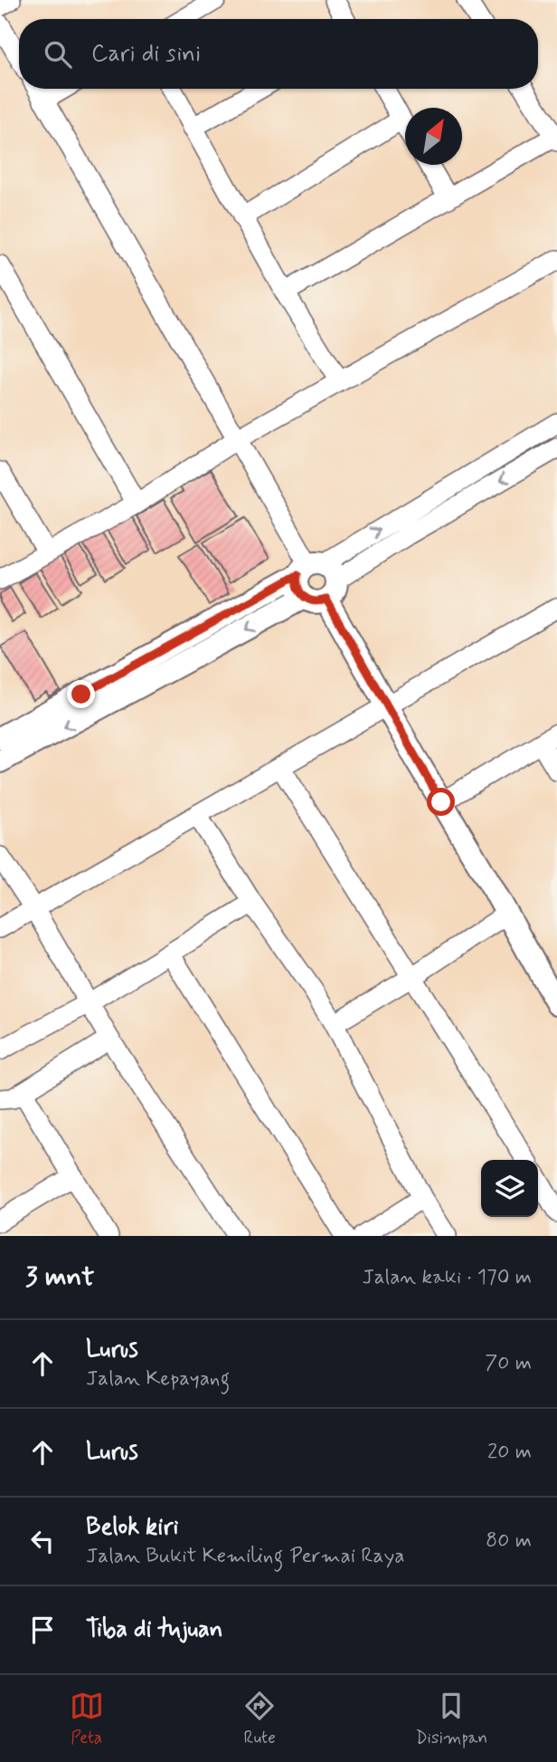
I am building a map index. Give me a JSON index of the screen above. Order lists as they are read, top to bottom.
{
  "north": "top right",
  "page": {
    "search": "Cari di sini",
    "heading": ["3 mnt", "Jalan kaki · 170 m"],
    "list": [
      ["Lurus", "Jalan Kepayang", "70 m"],
      ["Lurus", "20 m"],
      ["Belok kiri", "Jalan Bukit Kemiling Permai Raya", "80 m"],
      "Tiba di tujuan"
    ],
    "nav": ["Peta", "Rute", "Disimpan"]
  }
}
